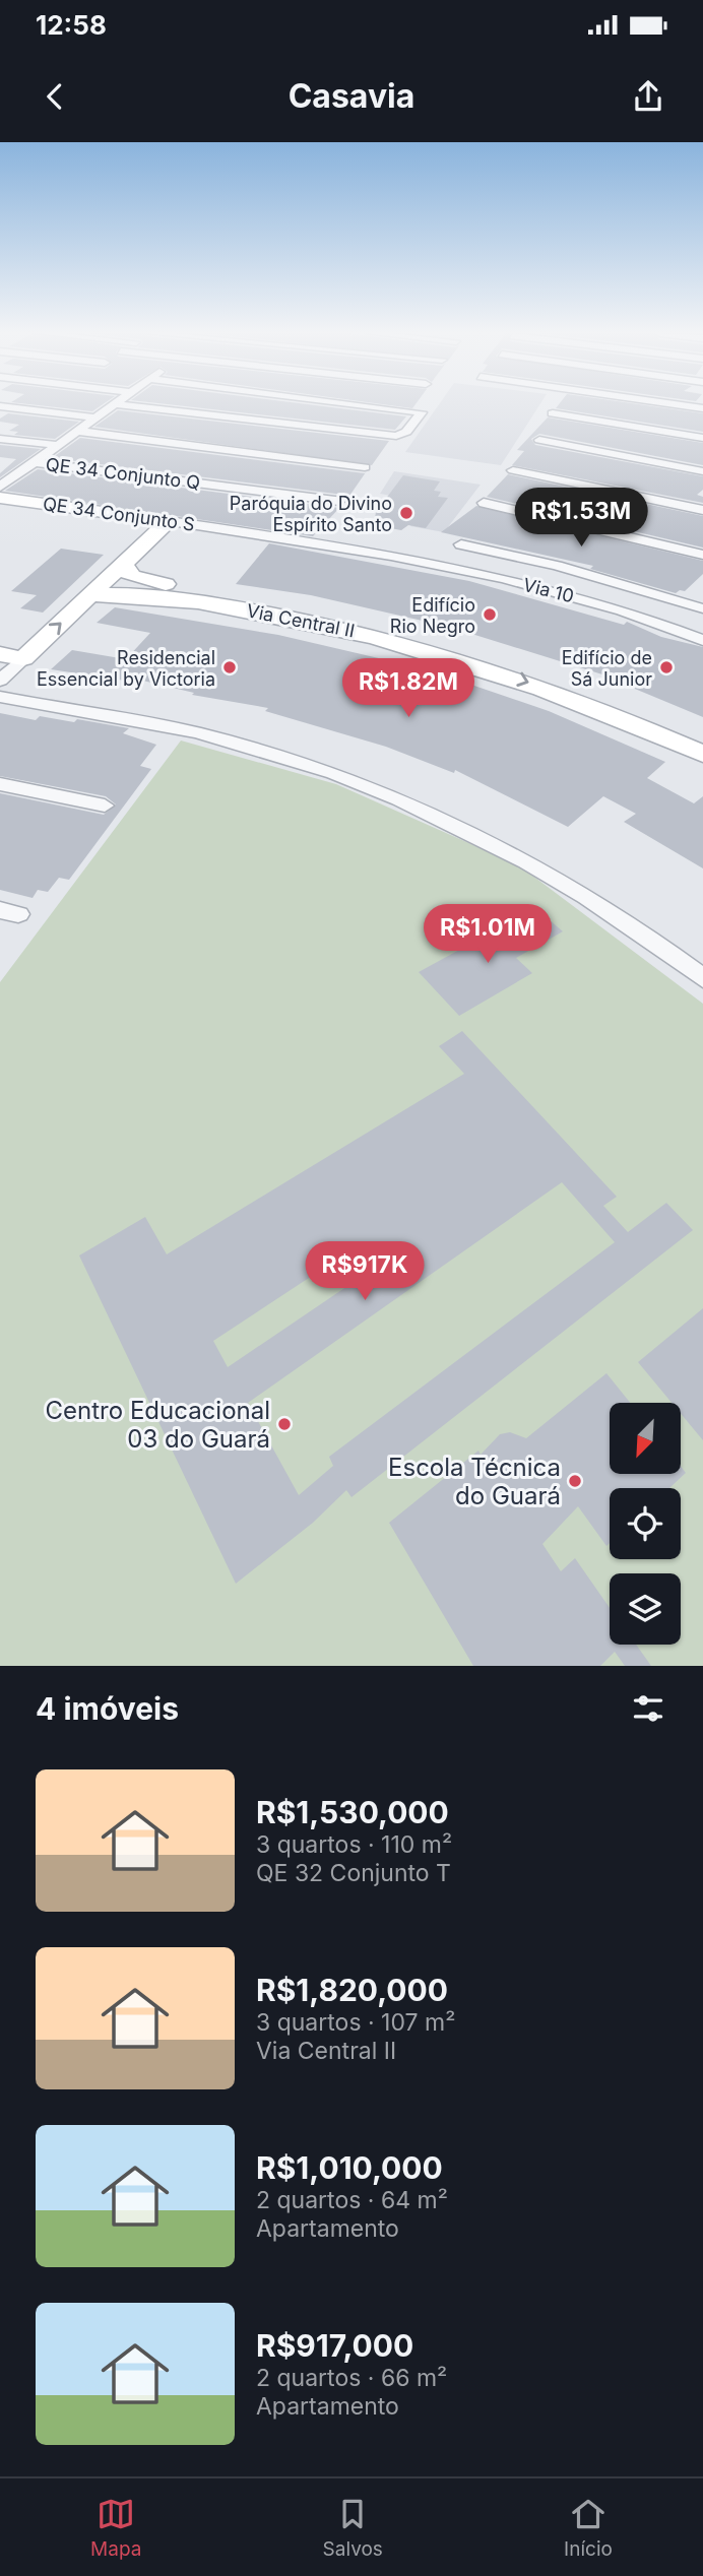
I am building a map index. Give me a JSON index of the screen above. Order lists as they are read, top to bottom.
{
  "streets": {
    "street": [
      "QE 34 Conjunto Q",
      "QE 34 Conjunto S",
      "Via 10",
      "Via Central II"
    ]
  },
  "crossings": [
    ["QE 34 Conjunto S", "Via 10"]
  ],
  "places": [
    "Paróquia do Divino Espírito Santo",
    "Edifício Rio Negro",
    "Residencial Essencial by Victoria",
    "Edifício de Sá Junior",
    "Centro Educacional 03 do Guará",
    "Escola Técnica do Guará"
  ],
  "north": "bottom left",
  "page": {
    "status": "12:58",
    "header": "Casavia",
    "price": [
      "R$1.53M",
      "R$1.82M",
      "R$1.01M",
      "R$917K"
    ],
    "heading": "4 imóveis",
    "list": [
      {
        "name": "R$1,530,000",
        "note": "3 quartos · 110 m² · QE 32 Conjunto T"
      },
      {
        "name": "R$1,820,000",
        "note": "3 quartos · 107 m² · Via Central II"
      },
      {
        "name": "R$1,010,000",
        "note": "2 quartos · 64 m² · Apartamento"
      },
      {
        "name": "R$917,000",
        "note": "2 quartos · 66 m² · Apartamento"
      }
    ],
    "tabs": ["Mapa", "Salvos", "Início"]
  }
}
